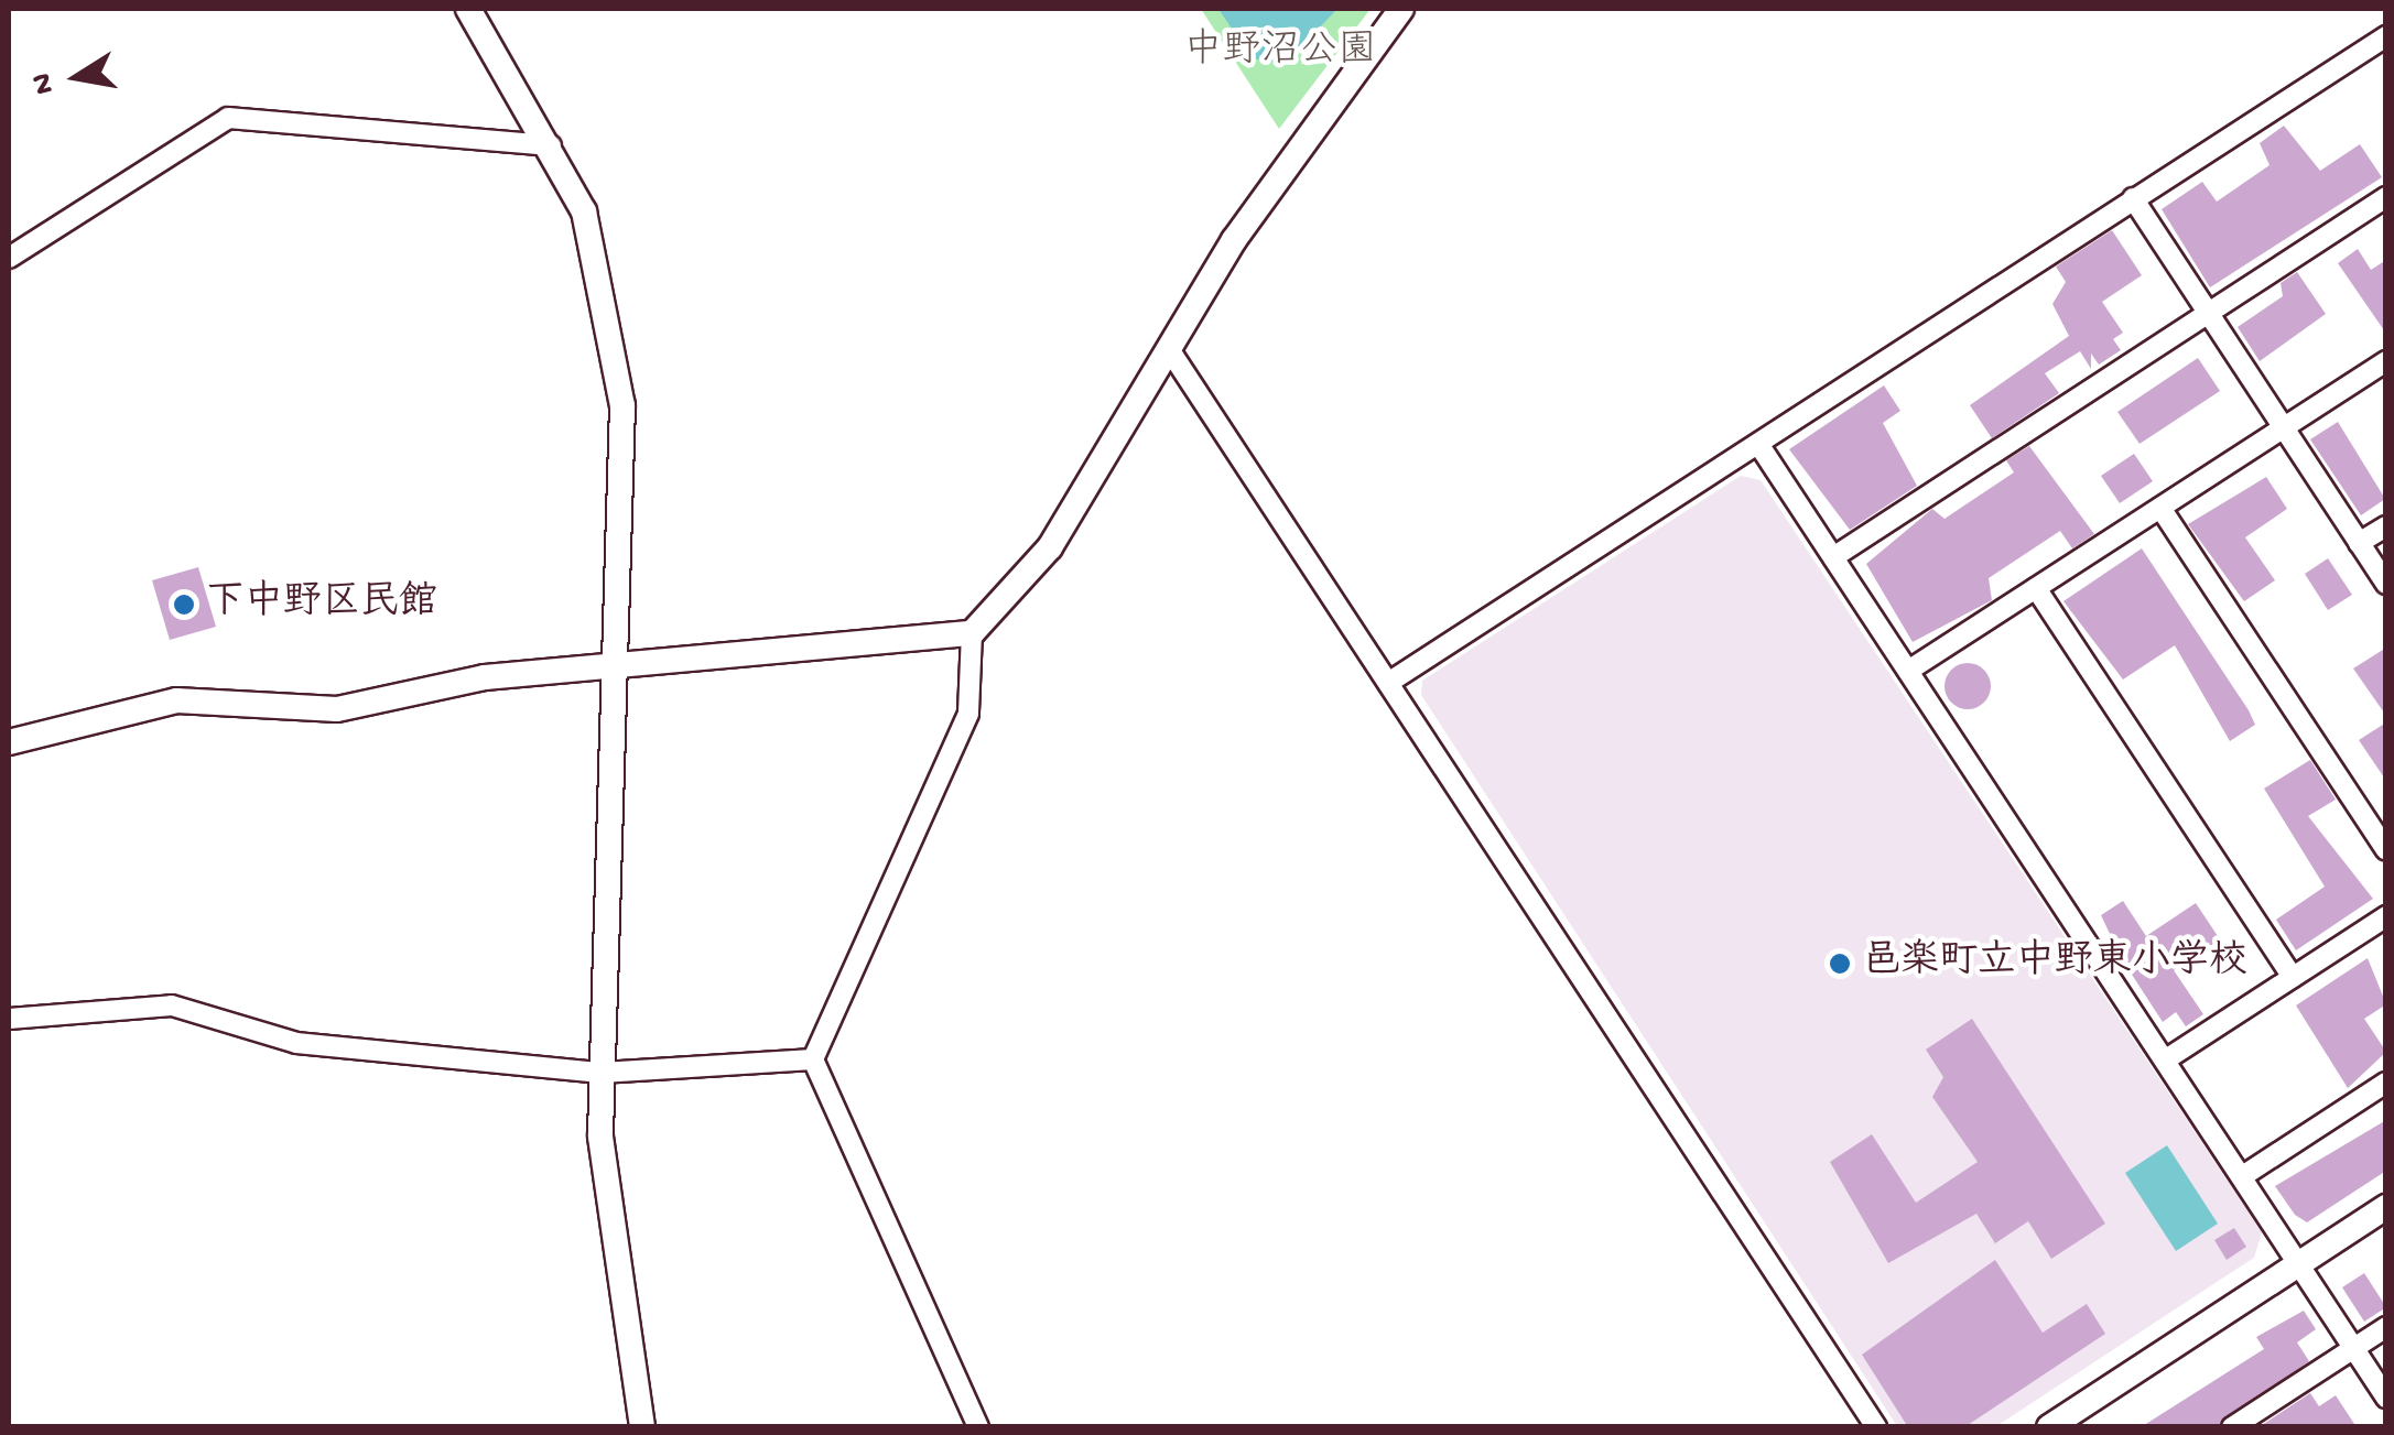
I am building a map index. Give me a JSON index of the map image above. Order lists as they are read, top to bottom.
{
  "parks": ["中野沼公園"],
  "places": ["下中野区民館", "邑楽町立中野東小学校"],
  "north": "left"
}
